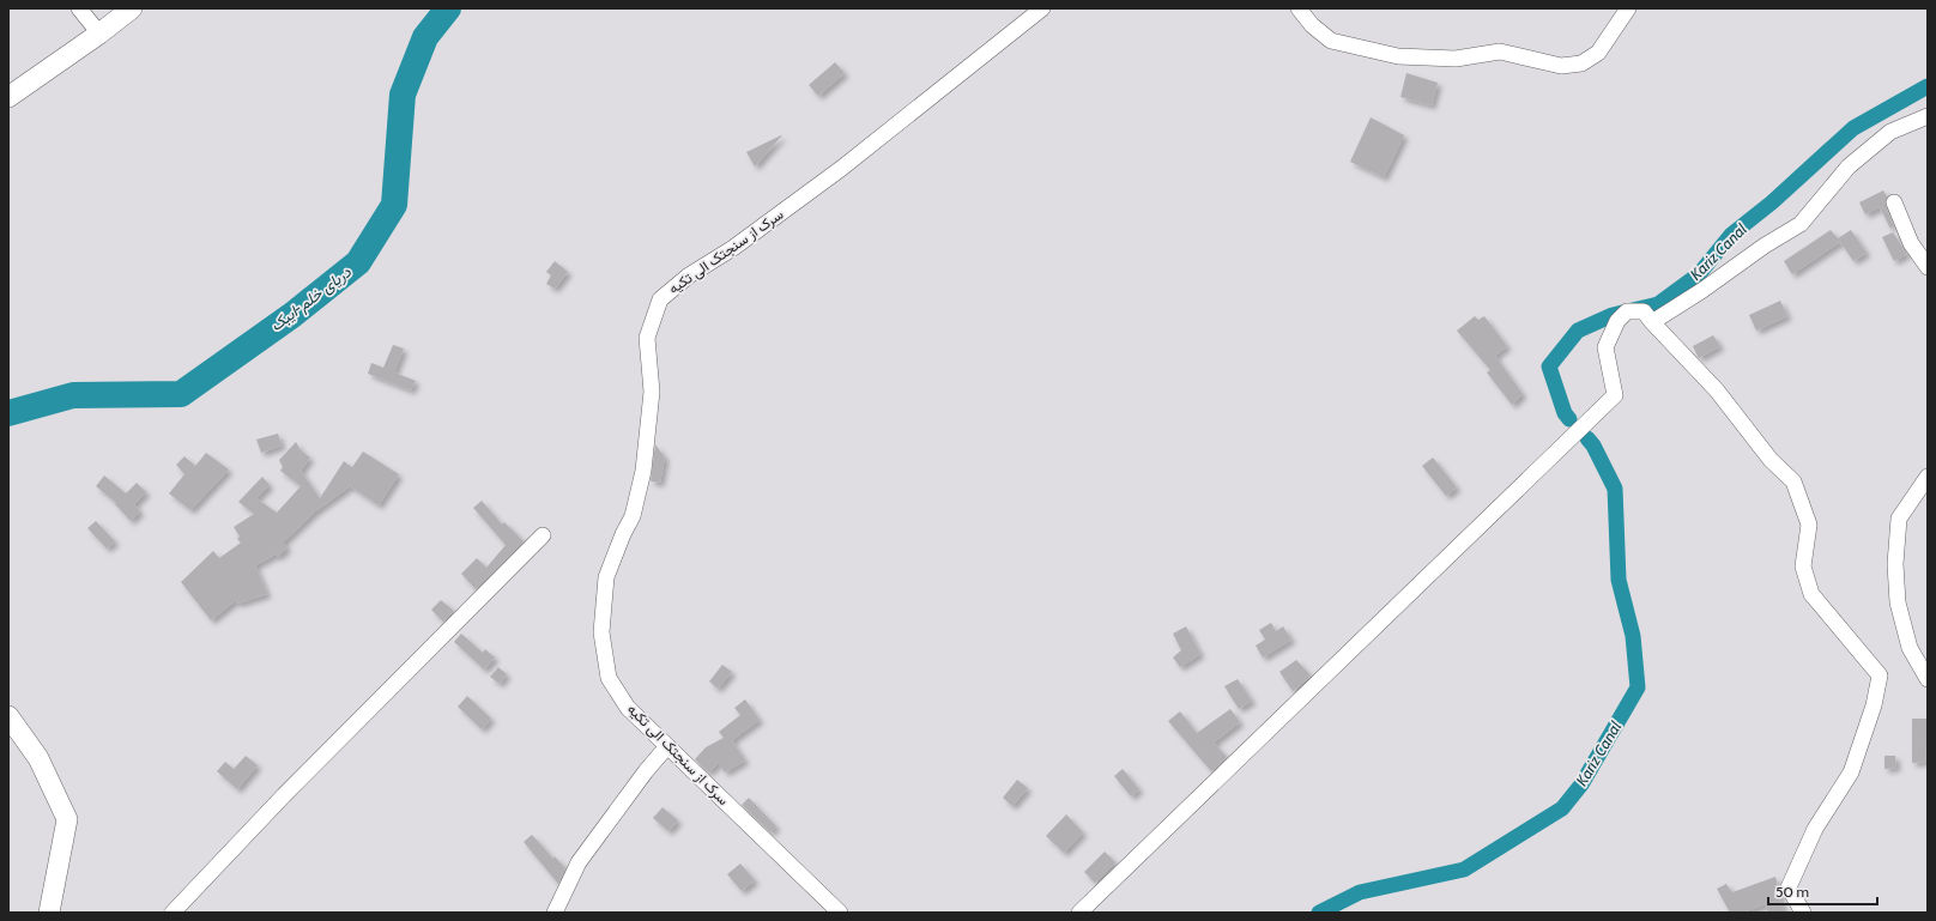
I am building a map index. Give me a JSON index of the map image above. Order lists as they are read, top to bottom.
{
  "streets": {
    "street": ["سرک از سنجتک الی تکیه"]
  },
  "water": ["Kariz Canal", "دریای خلم-ایبک"],
  "scale_bar": "50 m"
}
